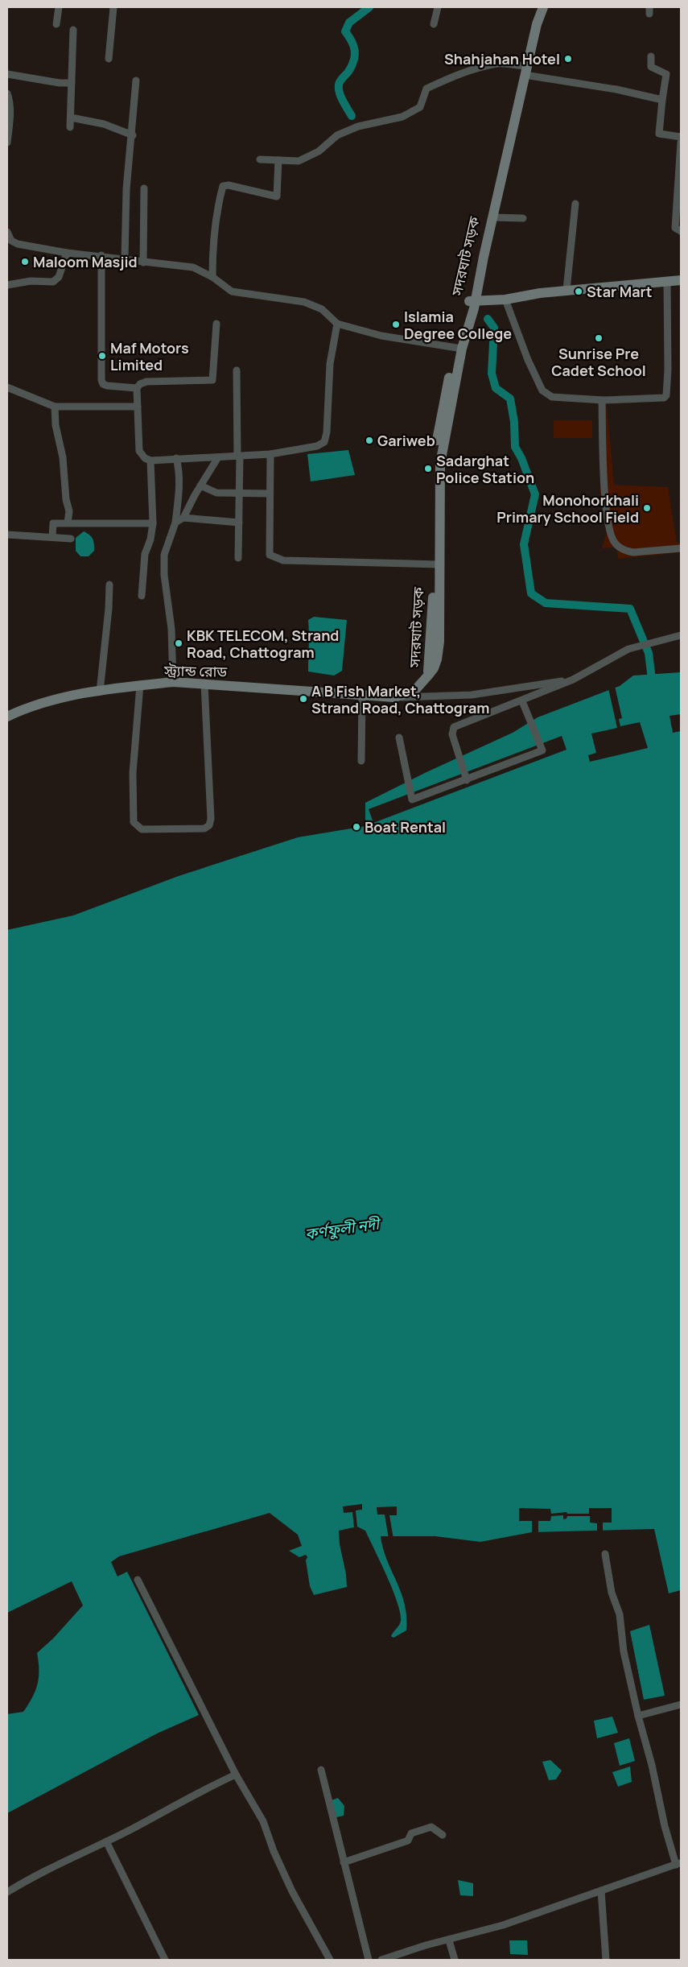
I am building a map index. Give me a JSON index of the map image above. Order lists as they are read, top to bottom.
{
  "streets": {
    "main road": ["সদরঘাট সড়ক", "স্ট্র্যান্ড রোড"]
  },
  "crossings": [
    ["সদরঘাট সড়ক", "স্ট্র্যান্ড রোড"]
  ],
  "water": ["কর্ণফুলী নদী"],
  "places": [
    "Shahjahan Hotel",
    "Maloom Masjid",
    "Star Mart",
    "Islamia Degree College",
    "Sunrise Pre Cadet School",
    "Maf Motors Limited",
    "Gariweb",
    "Sadarghat Police Station",
    "Monohorkhali Primary School Field",
    "KBK TELECOM, Strand Road, Chattogram",
    "A B Fish Market, Strand Road, Chattogram",
    "Boat Rental"
  ]
}
